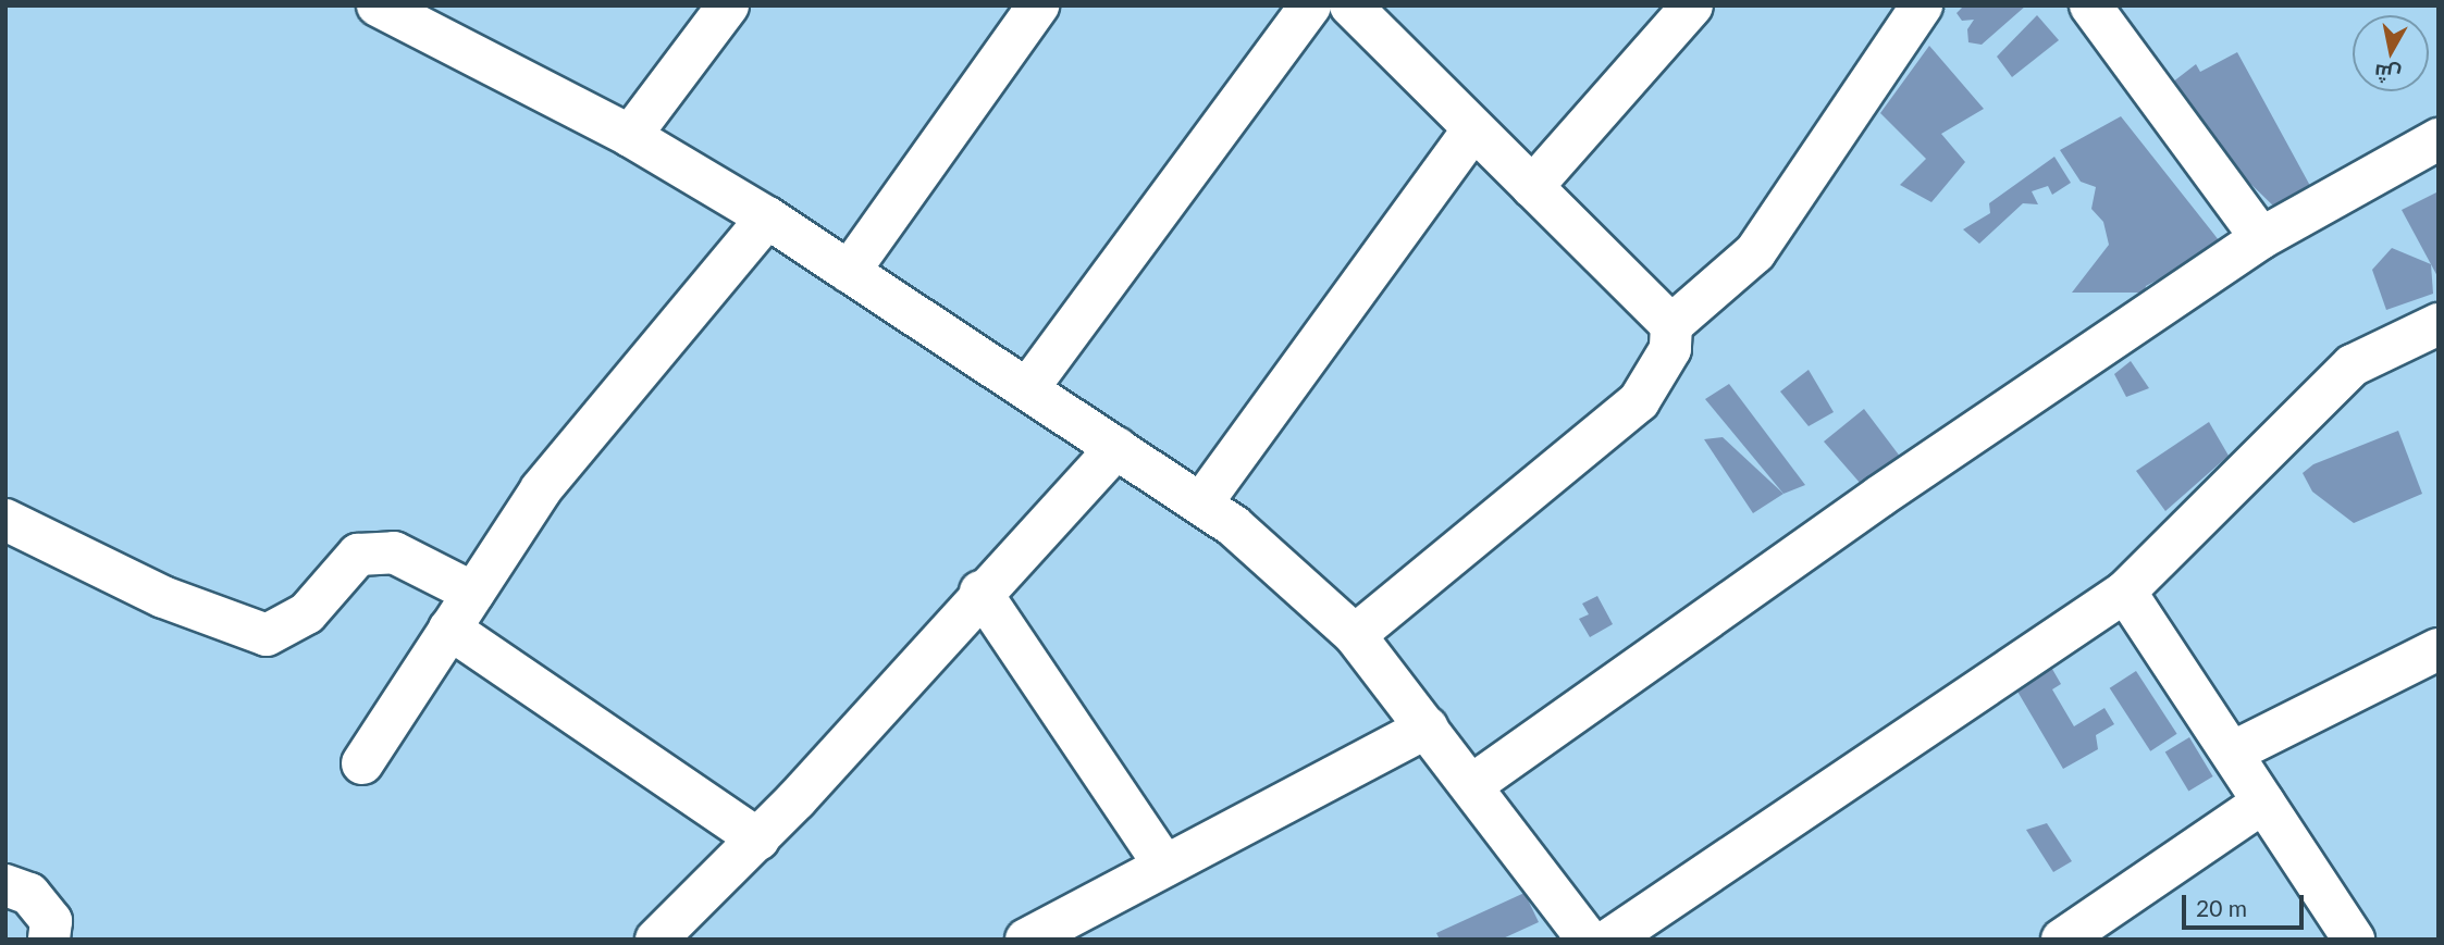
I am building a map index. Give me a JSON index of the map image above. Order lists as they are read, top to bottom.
{
  "scale_bar": "20 m",
  "north": "bottom"
}
